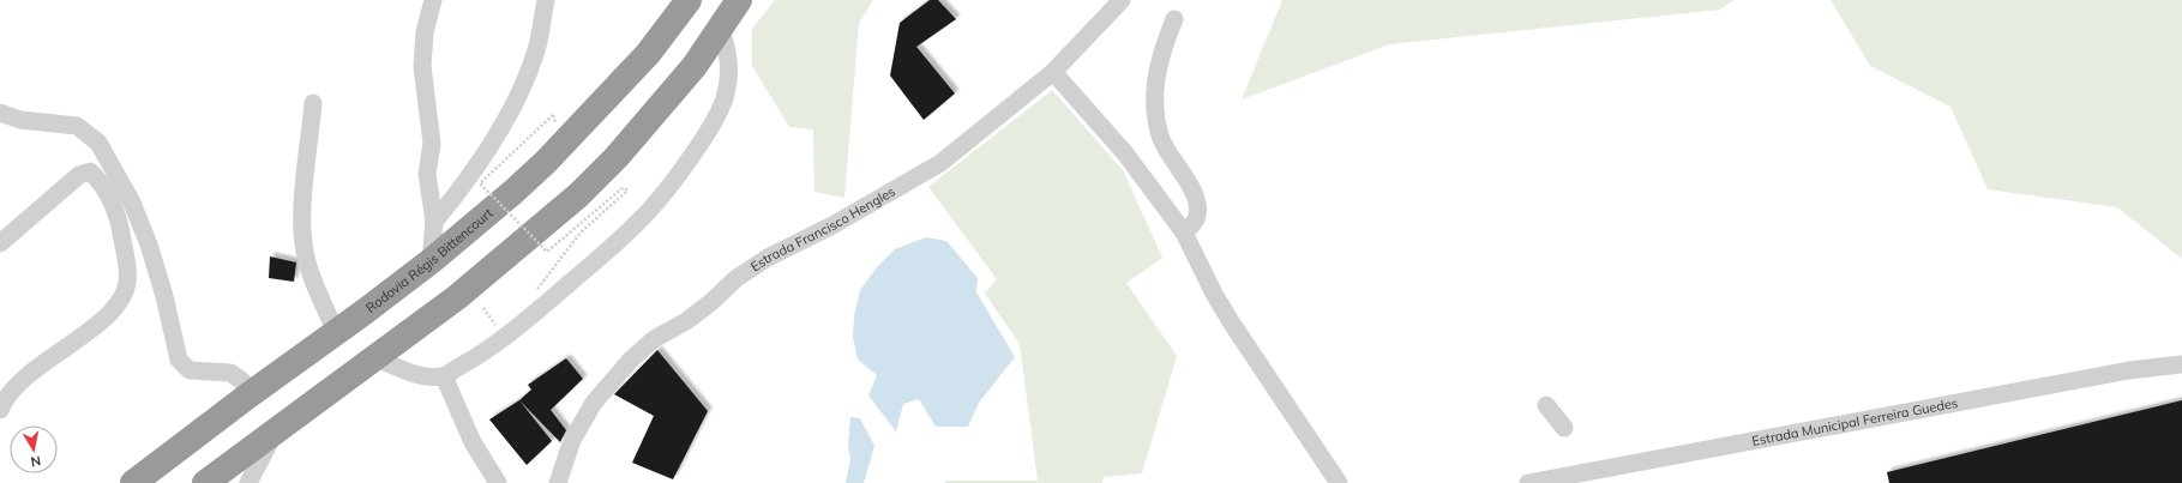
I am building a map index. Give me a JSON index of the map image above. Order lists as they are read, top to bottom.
{
  "streets": {
    "highway": ["Rodovia Régis Bittencourt"],
    "street": ["Estrada Francisco Hengles", "Estrada Municipal Ferreira Guedes"]
  },
  "north": "bottom"
}
